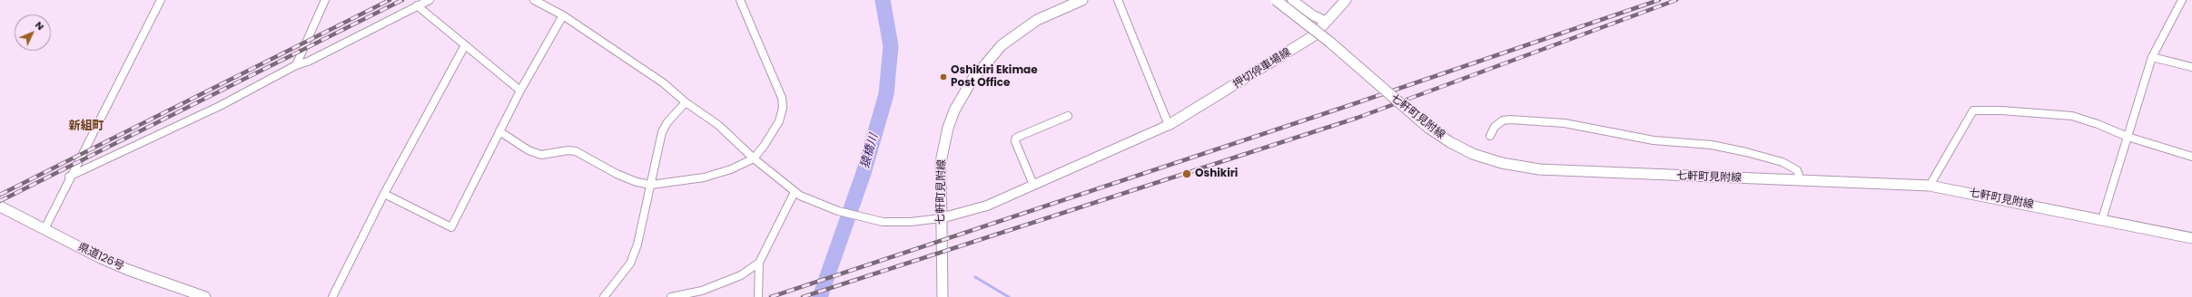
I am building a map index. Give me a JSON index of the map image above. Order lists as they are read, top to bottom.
{
  "streets": {
    "main road": ["押切停車場線", "七軒町見附線", "県道126号"]
  },
  "districts": ["新組町"],
  "water": ["猿橋川"],
  "places": ["Oshikiri Ekimae Post Office", "Oshikiri"],
  "north": "top right"
}
